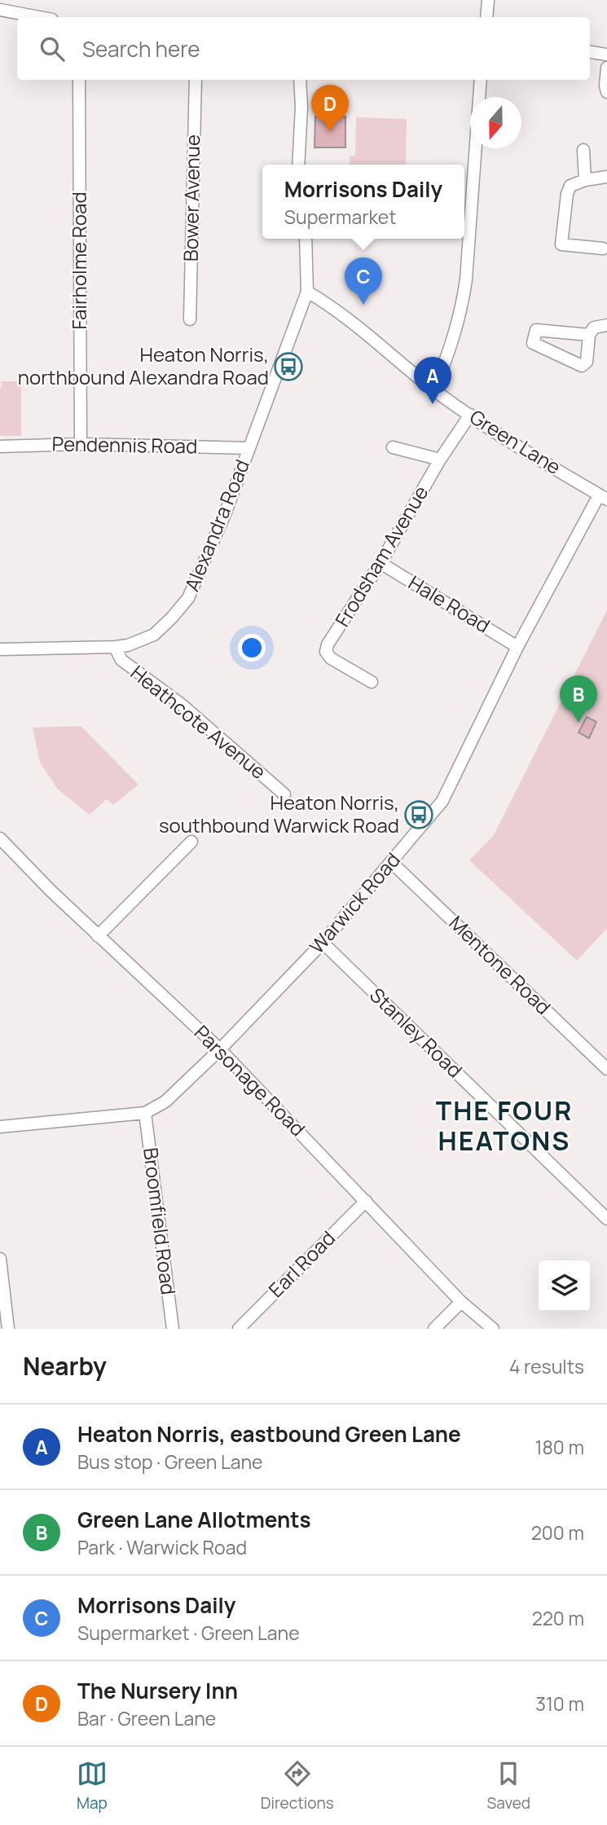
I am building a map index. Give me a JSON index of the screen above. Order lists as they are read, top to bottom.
{
  "streets": {
    "street": [
      "Bower Avenue",
      "Fairholme Road",
      "Green Lane",
      "Pendennis Road",
      "Alexandra Road",
      "Frodsham Avenue",
      "Hale Road",
      "Heathcote Avenue",
      "Warwick Road",
      "Mentone Road",
      "Stanley Road",
      "Parsonage Road",
      "Broomfield Road",
      "Earl Road"
    ]
  },
  "crossings": [
    ["Fairholme Road", "Pendennis Road"],
    ["Green Lane", "Alexandra Road"],
    ["Green Lane", "Frodsham Avenue"],
    ["Green Lane", "Warwick Road"],
    ["Pendennis Road", "Alexandra Road"],
    ["Alexandra Road", "Heathcote Avenue"],
    ["Frodsham Avenue", "Hale Road"],
    ["Hale Road", "Warwick Road"],
    ["Warwick Road", "Mentone Road"],
    ["Warwick Road", "Stanley Road"],
    ["Warwick Road", "Parsonage Road"],
    ["Warwick Road", "Broomfield Road"],
    ["Parsonage Road", "Earl Road"]
  ],
  "districts": ["THE FOUR HEATONS"],
  "places": {
    "bus stop": ["Heaton Norris, northbound Alexandra Road", "Heaton Norris, southbound Warwick Road"]
  },
  "north": "bottom",
  "page": {
    "search": "Search here",
    "pins": [
      "D",
      "C",
      "A",
      "B"
    ],
    "popup": ["Morrisons Daily", "Supermarket"],
    "heading": ["Nearby", "4 results"],
    "list": [
      {
        "mark": "A",
        "name": "Heaton Norris, eastbound Green Lane",
        "note": "Bus stop · Green Lane",
        "value": "180 m"
      },
      {
        "mark": "B",
        "name": "Green Lane Allotments",
        "note": "Park · Warwick Road",
        "value": "200 m"
      },
      {
        "mark": "C",
        "name": "Morrisons Daily",
        "note": "Supermarket · Green Lane",
        "value": "220 m"
      },
      {
        "mark": "D",
        "name": "The Nursery Inn",
        "note": "Bar · Green Lane",
        "value": "310 m"
      }
    ],
    "nav": ["Map", "Directions", "Saved"]
  }
}
